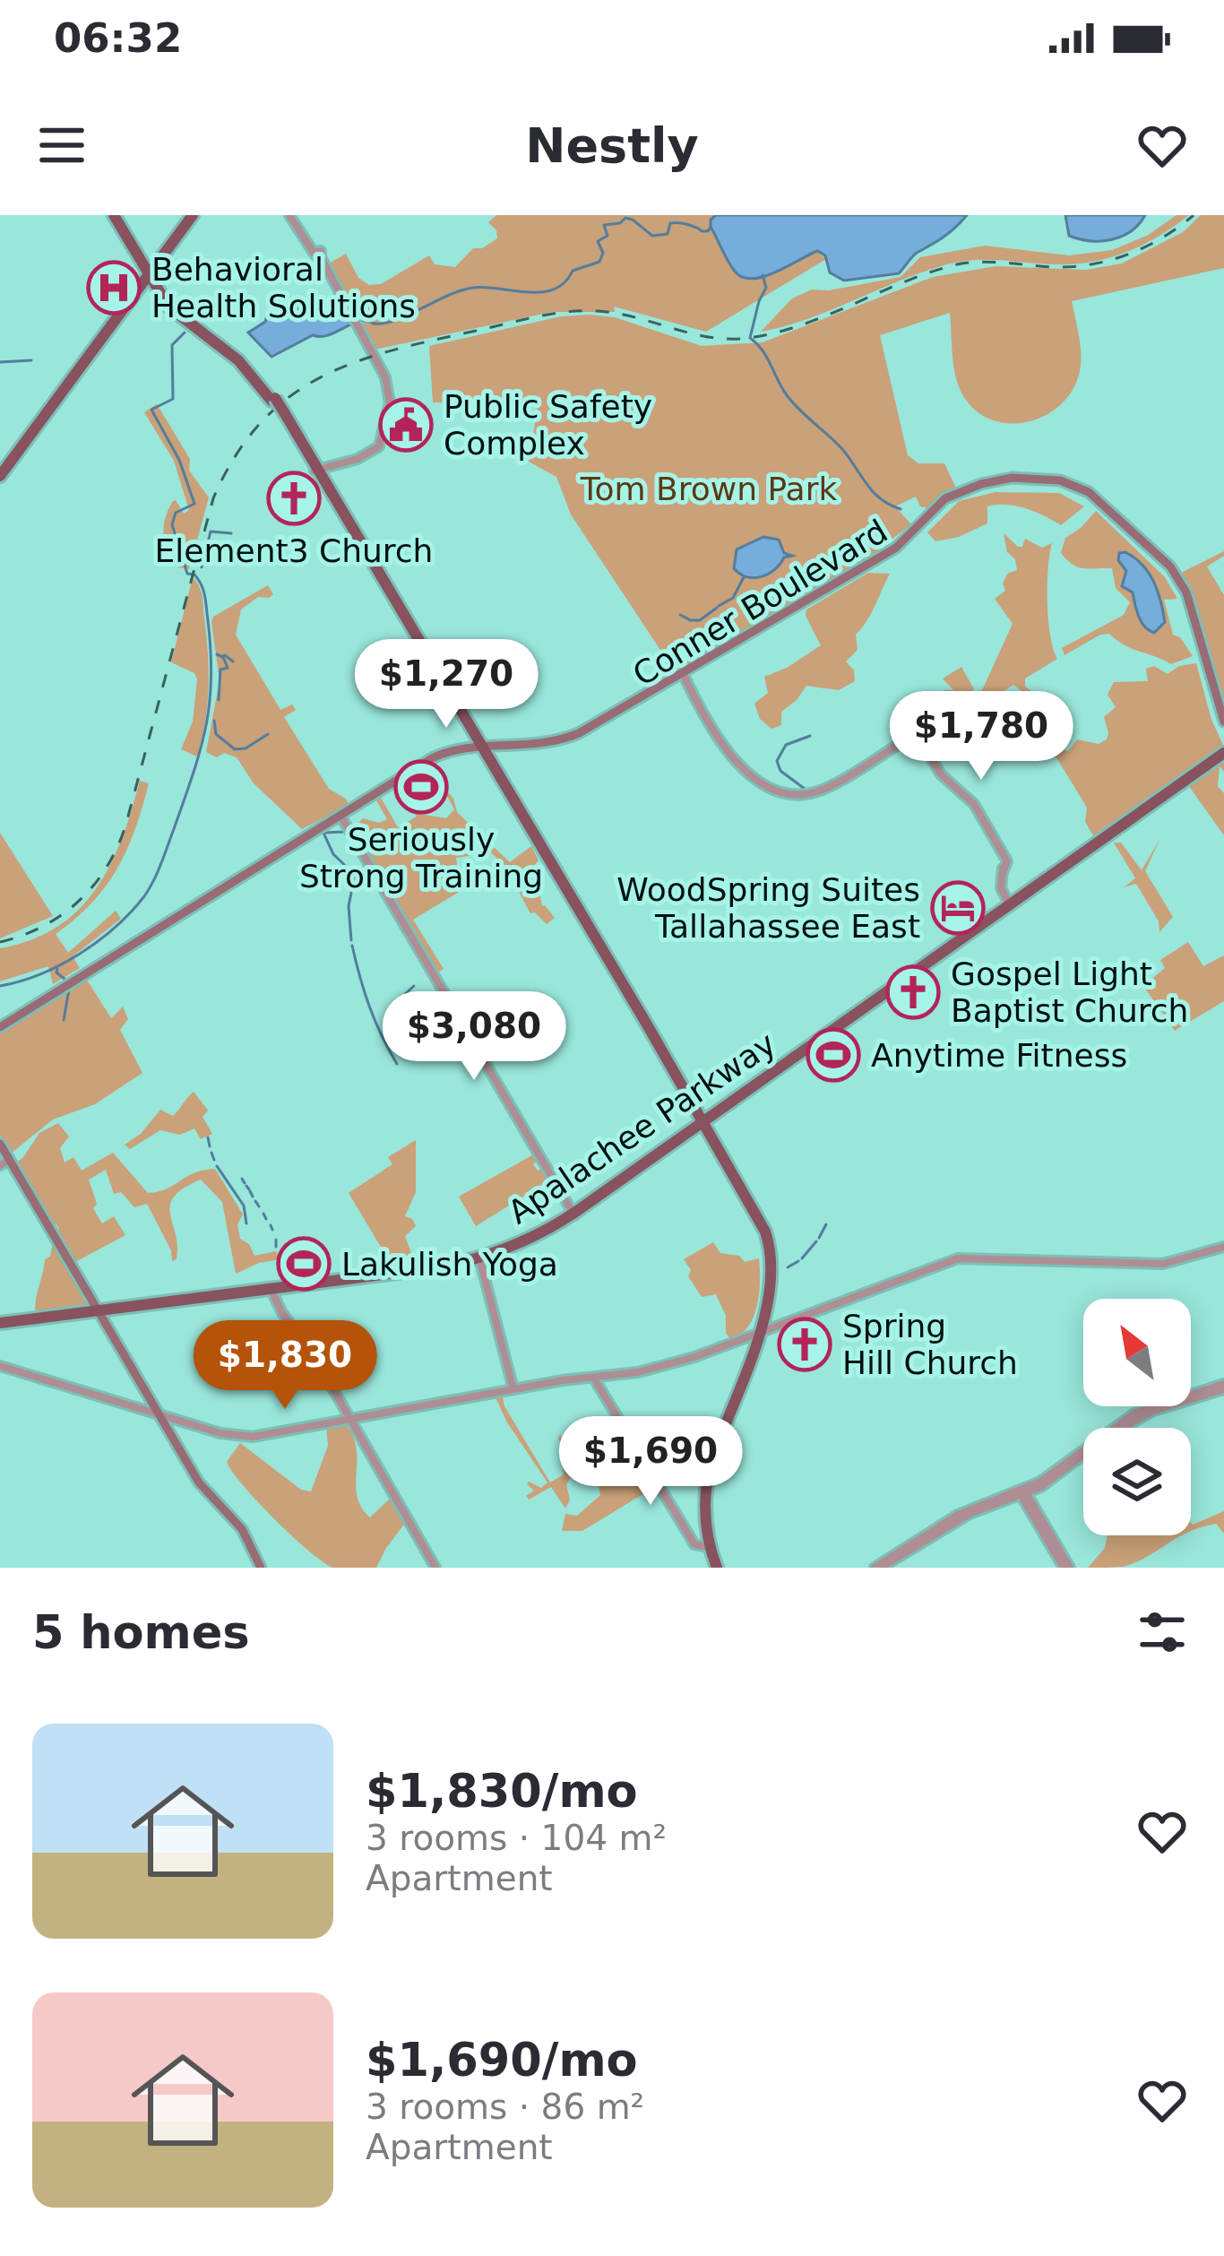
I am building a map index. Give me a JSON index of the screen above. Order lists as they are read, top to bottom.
{
  "streets": {
    "main road": ["Conner Boulevard", "Apalachee Parkway"]
  },
  "parks": ["Tom Brown Park"],
  "places": {
    "hospital": ["Behavioral Health Solutions"],
    "public building": ["Public Safety Complex"],
    "church": ["Element3 Church", "Gospel Light Baptist Church", "Spring Hill Church"],
    "sports": ["Seriously Strong Training", "Anytime Fitness", "Lakulish Yoga"],
    "hotel": ["WoodSpring Suites Tallahassee East"]
  },
  "north": "top left",
  "page": {
    "status": "06:32",
    "header": "Nestly",
    "price": [
      "$1,270",
      "$1,780",
      "$3,080",
      "$1,830",
      "$1,690"
    ],
    "heading": "5 homes",
    "list": [
      {
        "name": "$1,830/mo",
        "note": "3 rooms · 104 m² · Apartment"
      },
      {
        "name": "$1,690/mo",
        "note": "3 rooms · 86 m² · Apartment"
      }
    ]
  }
}
